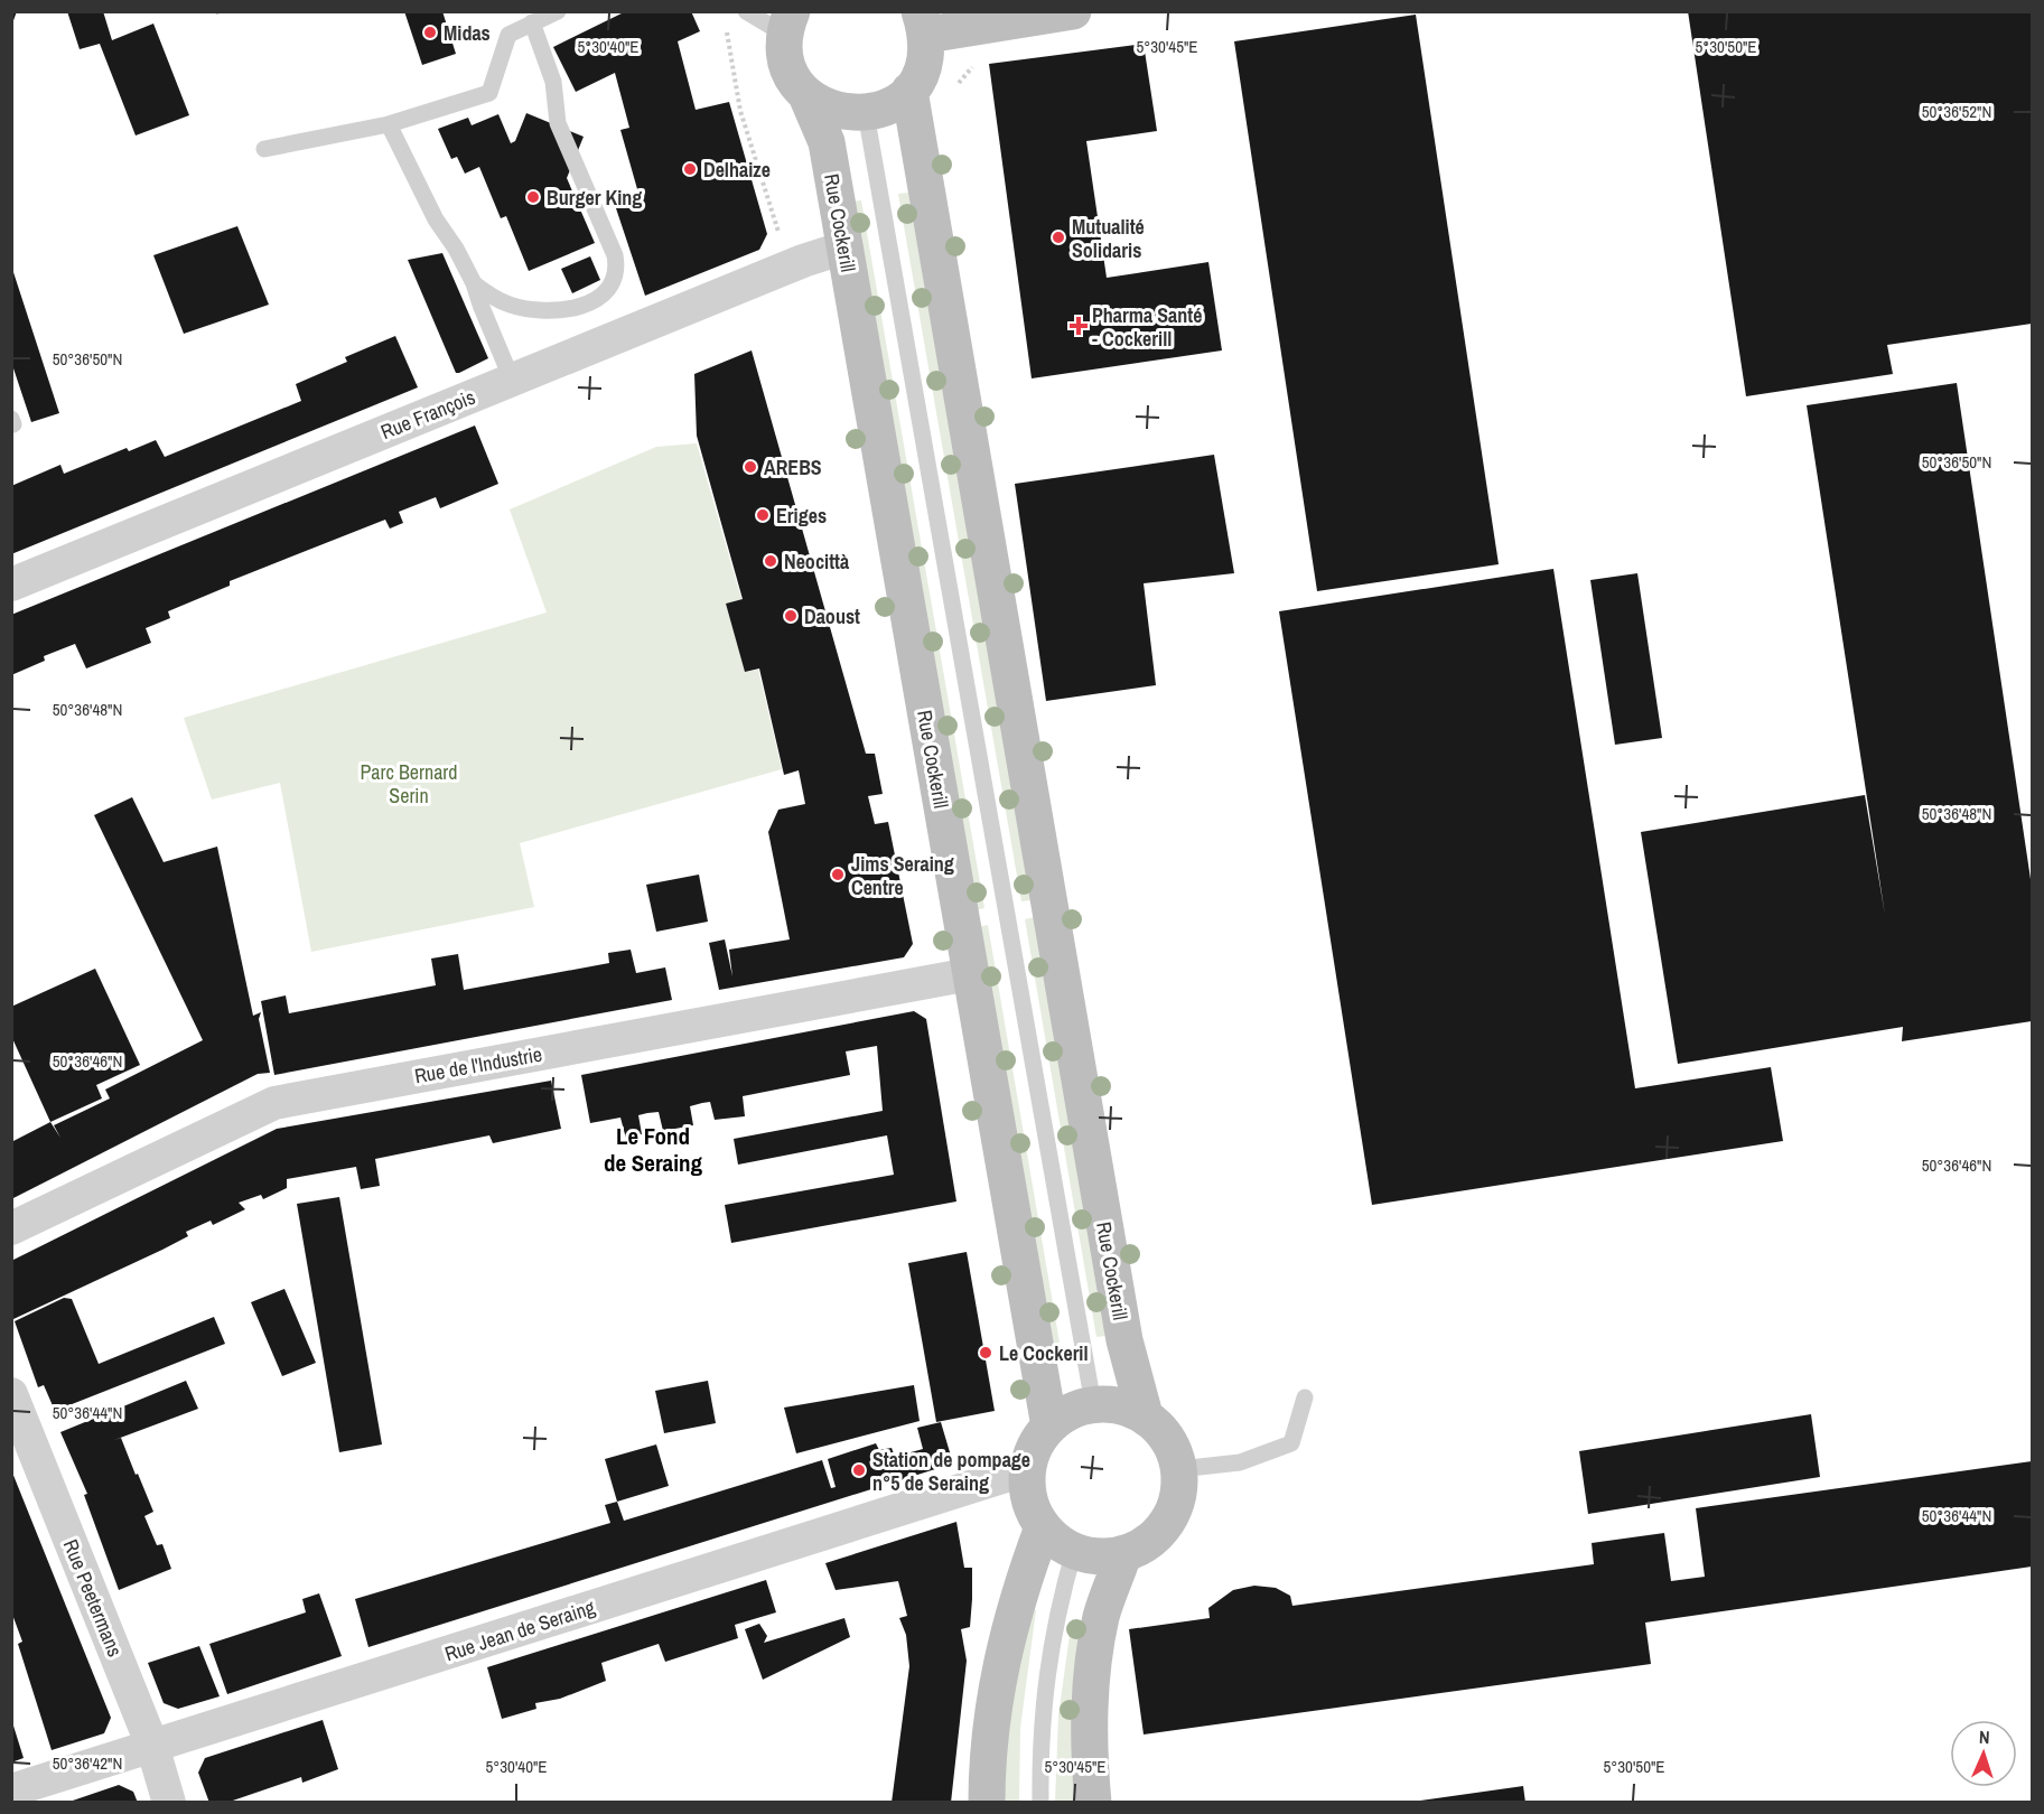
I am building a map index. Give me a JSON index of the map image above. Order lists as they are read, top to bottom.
{
  "streets": {
    "main road": ["Rue Cockerill"],
    "street": [
      "Rue François",
      "Rue de l'Industrie",
      "Rue Peetermans",
      "Rue Jean de Seraing"
    ]
  },
  "crossings": [
    ["Rue Cockerill", "Rue François"],
    ["Rue Cockerill", "Rue de l'Industrie"],
    ["Rue Cockerill", "Rue Jean de Seraing"],
    ["Rue Peetermans", "Rue Jean de Seraing"]
  ],
  "districts": ["Le Fond de Seraing"],
  "parks": ["Parc Bernard Serin"],
  "places": {
    "other": [
      "Midas",
      "Delhaize",
      "Burger King",
      "Mutualité Solidaris",
      "AREBS",
      "Eriges",
      "Neocittà",
      "Daoust",
      "Jims Seraing Centre",
      "Le Cockeril",
      "Station de pompage n°5 de Seraing"
    ],
    "health": ["Pharma Santé - Cockerill"]
  },
  "north": "top",
  "coordinates": [
    "5°30'40\"E",
    "5°30'45\"E",
    "5°30'50\"E",
    "50°36'52\"N",
    "50°36'50\"N",
    "50°36'48\"N",
    "50°36'46\"N",
    "50°36'44\"N",
    "50°36'42\"N"
  ]
}
